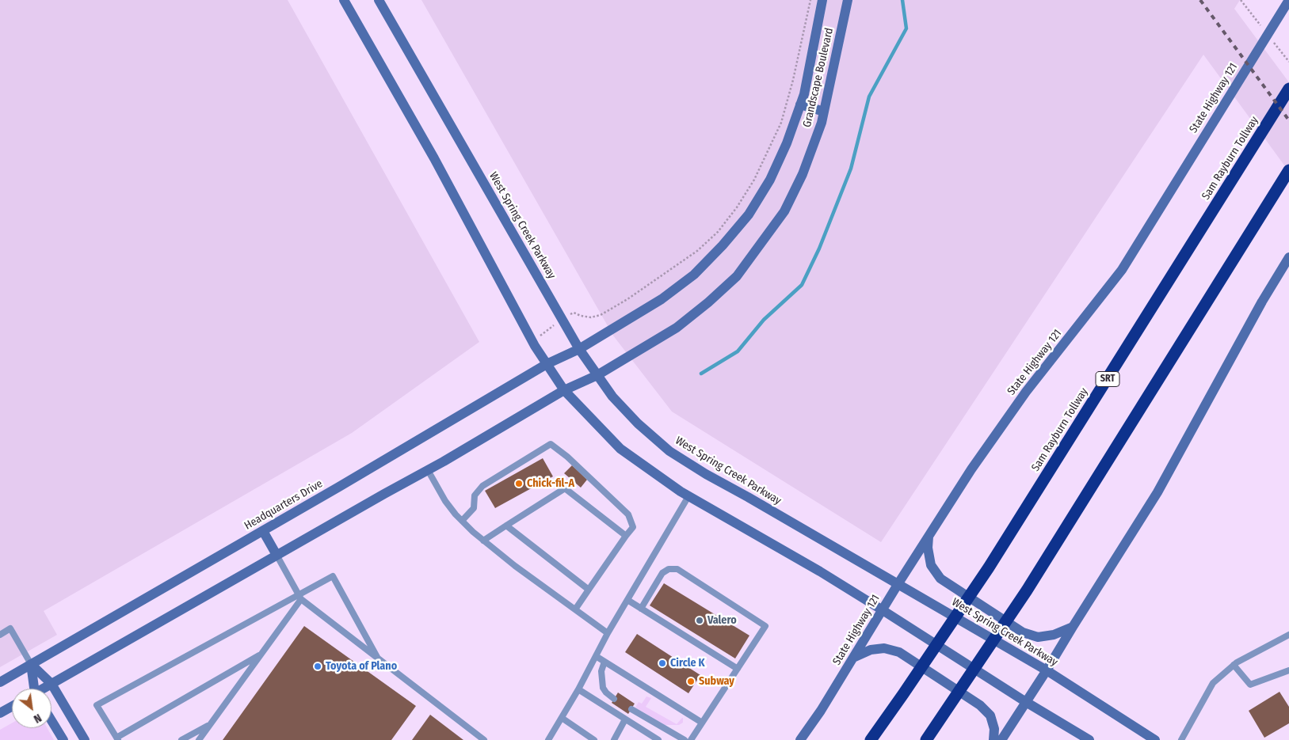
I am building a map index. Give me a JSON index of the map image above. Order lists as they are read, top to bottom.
{
  "streets": {
    "highway": ["Sam Rayburn Tollway", "SRT"],
    "main road": [
      "Grandscape Boulevard",
      "State Highway 121",
      "West Spring Creek Parkway",
      "Headquarters Drive"
    ]
  },
  "crossings": [
    ["Grandscape Boulevard", "West Spring Creek Parkway"],
    ["Grandscape Boulevard", "Headquarters Drive"],
    ["State Highway 121", "West Spring Creek Parkway"],
    ["West Spring Creek Parkway", "Headquarters Drive"]
  ],
  "places": [
    "Chick-fil-A",
    "Valero",
    "Circle K",
    "Toyota of Plano",
    "Subway"
  ],
  "north": "bottom right"
}
